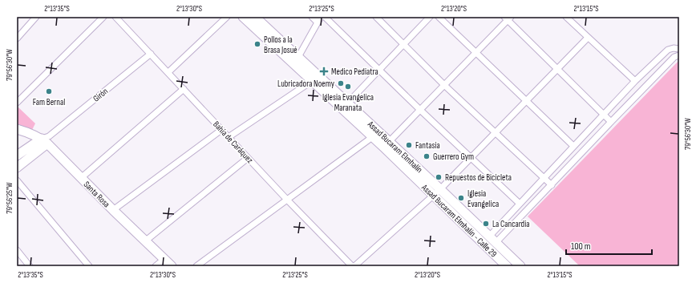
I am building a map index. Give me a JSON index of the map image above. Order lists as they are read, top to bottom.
{
  "streets": {
    "main road": [
      "Girón",
      "Assad Bucaram Elmhalín",
      "Santa Rosa",
      "Assad Bucaram Elmhalín - Calle 29"
    ],
    "street": ["Bahía de Caráquez"]
  },
  "crossings": [
    ["Girón", "Bahía de Caráquez"],
    ["Girón", "Santa Rosa"],
    ["Assad Bucaram Elmhalín", "Assad Bucaram Elmhalín - Calle 29"]
  ],
  "places": {
    "other": [
      "Pollos a la Brasa Josué",
      "Lubricadora Noemy",
      "Iglesia Evangelica Maranata",
      "Fam Bernal",
      "Fantasia",
      "Guerrero Gym",
      "Repuestos de Bicicleta",
      "Iglesia Evangelica",
      "La Cancardia"
    ],
    "health": ["Medico Pediatra"]
  },
  "scale_bar": "100 m",
  "coordinates": [
    "2°13'35\"S",
    "2°13'30\"S",
    "2°13'25\"S",
    "2°13'20\"S",
    "2°13'15\"S",
    "79°56'30\"W",
    "79°56'25\"W"
  ]
}
